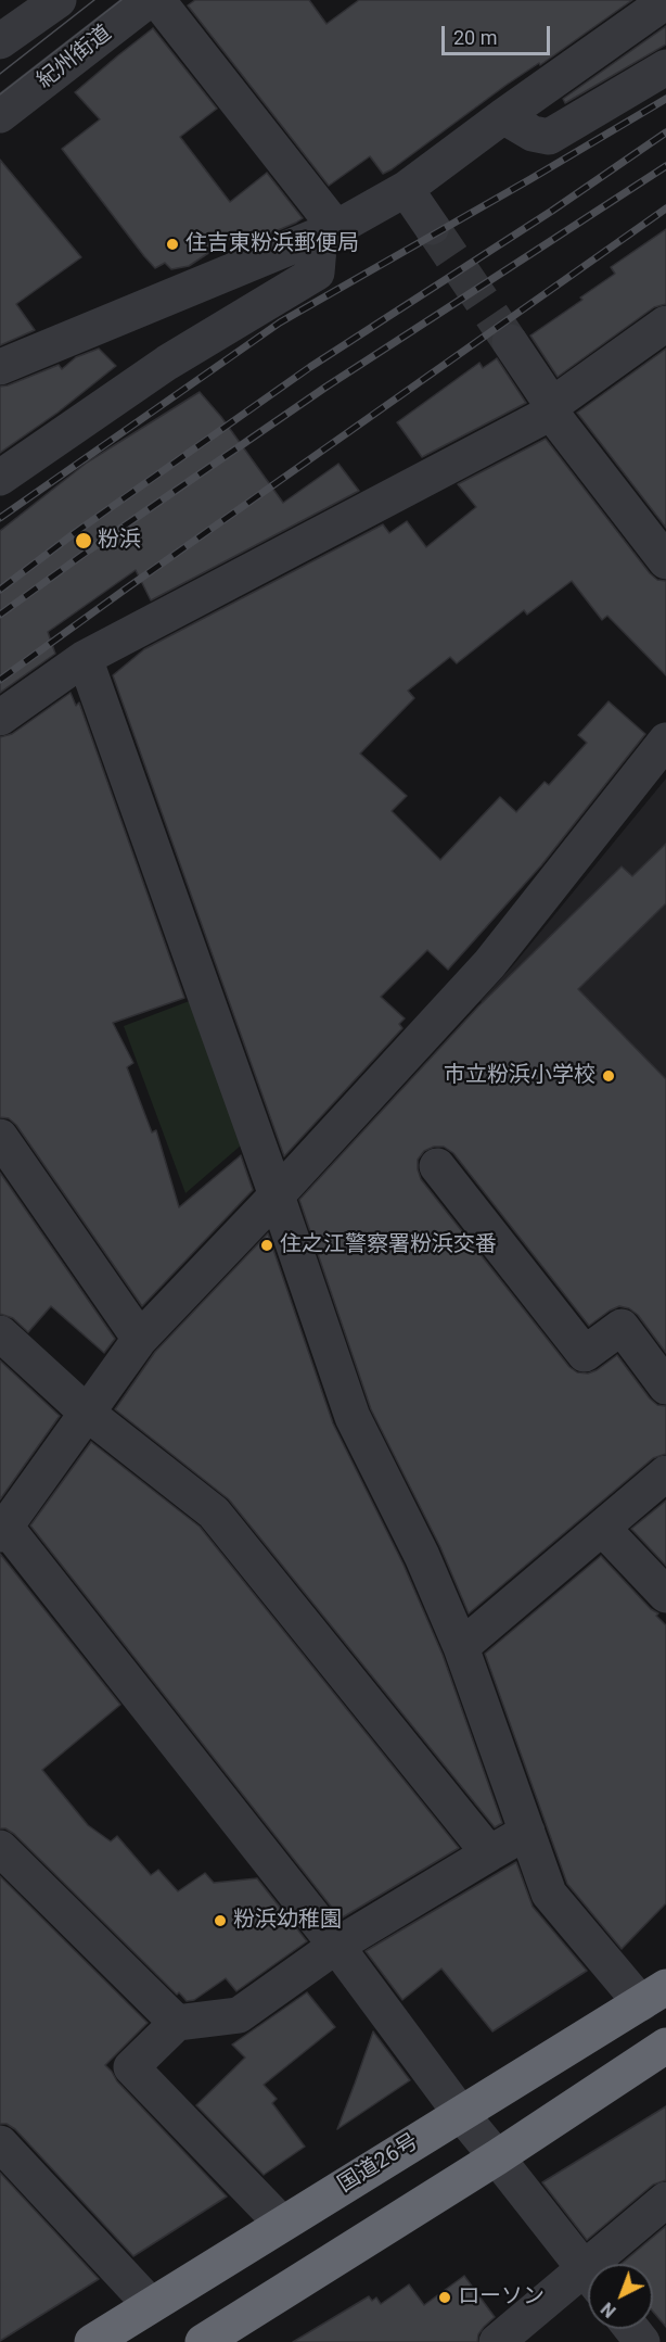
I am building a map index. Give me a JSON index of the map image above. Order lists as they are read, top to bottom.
{
  "streets": {
    "highway": ["国道26号"],
    "street": ["紀州街道"]
  },
  "places": [
    "住吉東粉浜郵便局",
    "粉浜",
    "市立粉浜小学校",
    "住之江警察署粉浜交番",
    "粉浜幼稚園",
    "ローソン"
  ],
  "scale_bar": "20 m",
  "north": "bottom left"
}
